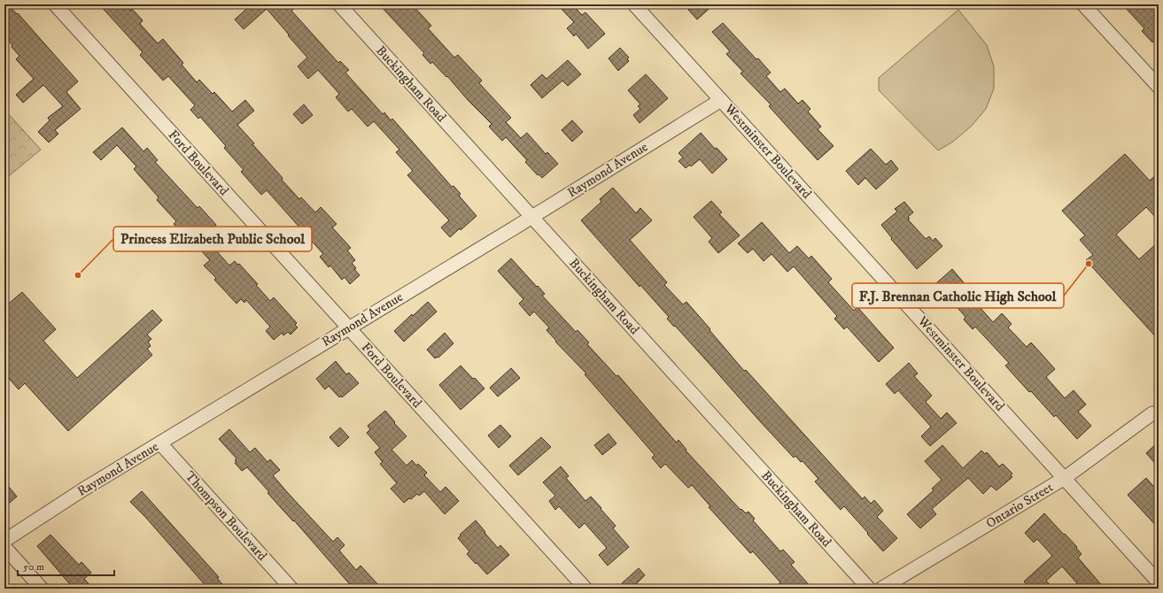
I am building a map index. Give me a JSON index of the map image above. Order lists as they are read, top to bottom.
{
  "streets": {
    "street": [
      "Buckingham Road",
      "Westminster Boulevard",
      "Ford Boulevard",
      "Raymond Avenue",
      "Ontario Street",
      "Thompson Boulevard"
    ]
  },
  "crossings": [
    ["Buckingham Road", "Raymond Avenue"],
    ["Westminster Boulevard", "Raymond Avenue"],
    ["Westminster Boulevard", "Ontario Street"],
    ["Ford Boulevard", "Raymond Avenue"],
    ["Raymond Avenue", "Thompson Boulevard"]
  ],
  "places": ["F.J. Brennan Catholic High School", "Princess Elizabeth Public School"],
  "scale_bar": "50 m"
}
